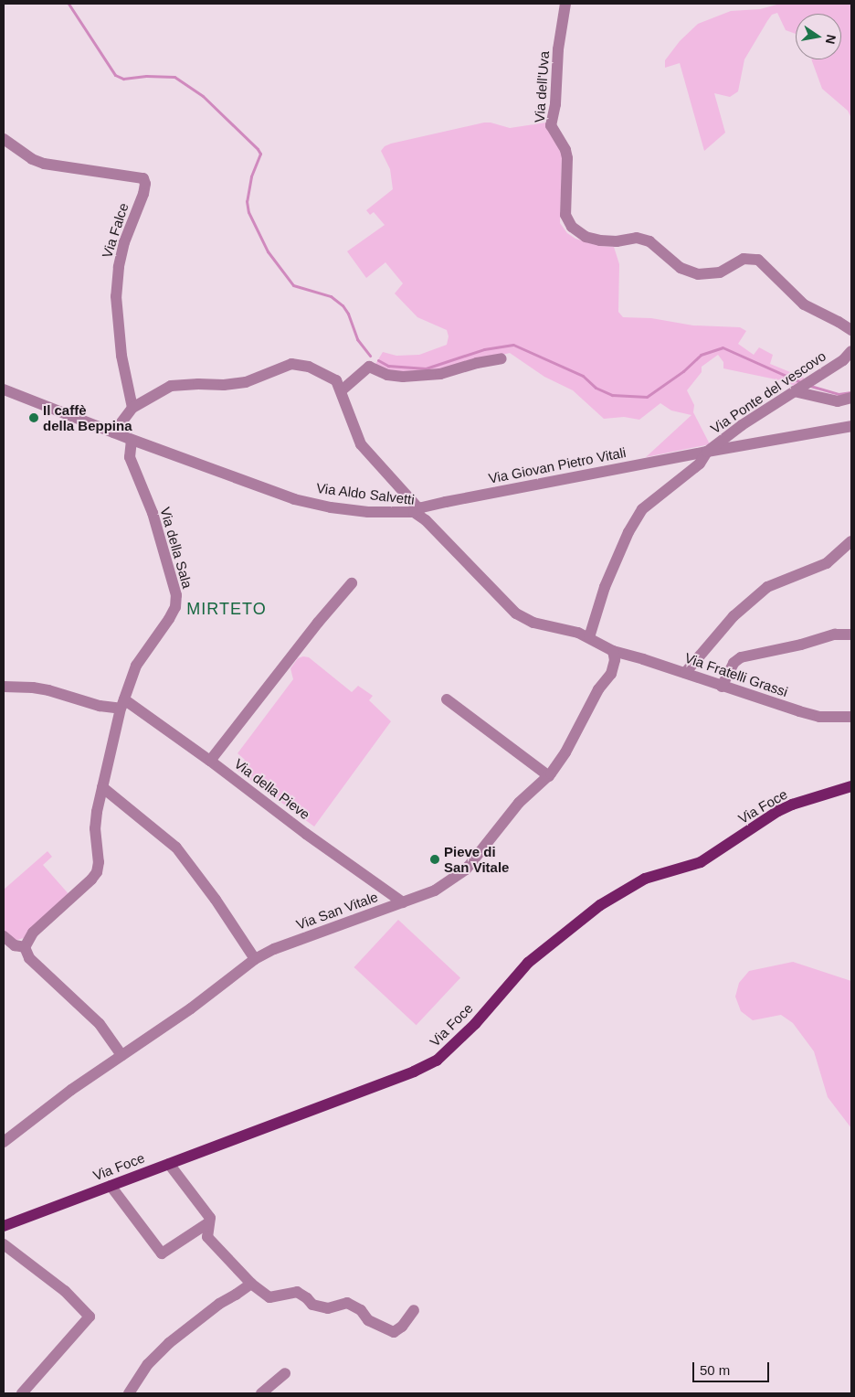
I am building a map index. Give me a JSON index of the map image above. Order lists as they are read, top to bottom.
{
  "streets": {
    "main road": ["Via Foce"],
    "street": [
      "Via dell'Uva",
      "Via Falce",
      "Via Ponte del vescovo",
      "Via Giovan Pietro Vitali",
      "Via Aldo Salvetti",
      "Via della Sala",
      "Via Fratelli Grassi",
      "Via della Pieve",
      "Via San Vitale"
    ]
  },
  "crossings": [
    ["Via Ponte del vescovo", "Via Giovan Pietro Vitali"],
    ["Via Ponte del vescovo", "Via Aldo Salvetti"],
    ["Via Giovan Pietro Vitali", "Via Aldo Salvetti"],
    ["Via Aldo Salvetti", "Via della Sala"],
    ["Via Aldo Salvetti", "Via Fratelli Grassi"],
    ["Via Aldo Salvetti", "Via San Vitale"],
    ["Via della Sala", "Via della Pieve"],
    ["Via Fratelli Grassi", "Via San Vitale"],
    ["Via della Pieve", "Via San Vitale"]
  ],
  "districts": ["MIRTETO"],
  "places": ["Il caffè della Beppina", "Pieve di San Vitale"],
  "scale_bar": "50 m",
  "north": "right"
}
